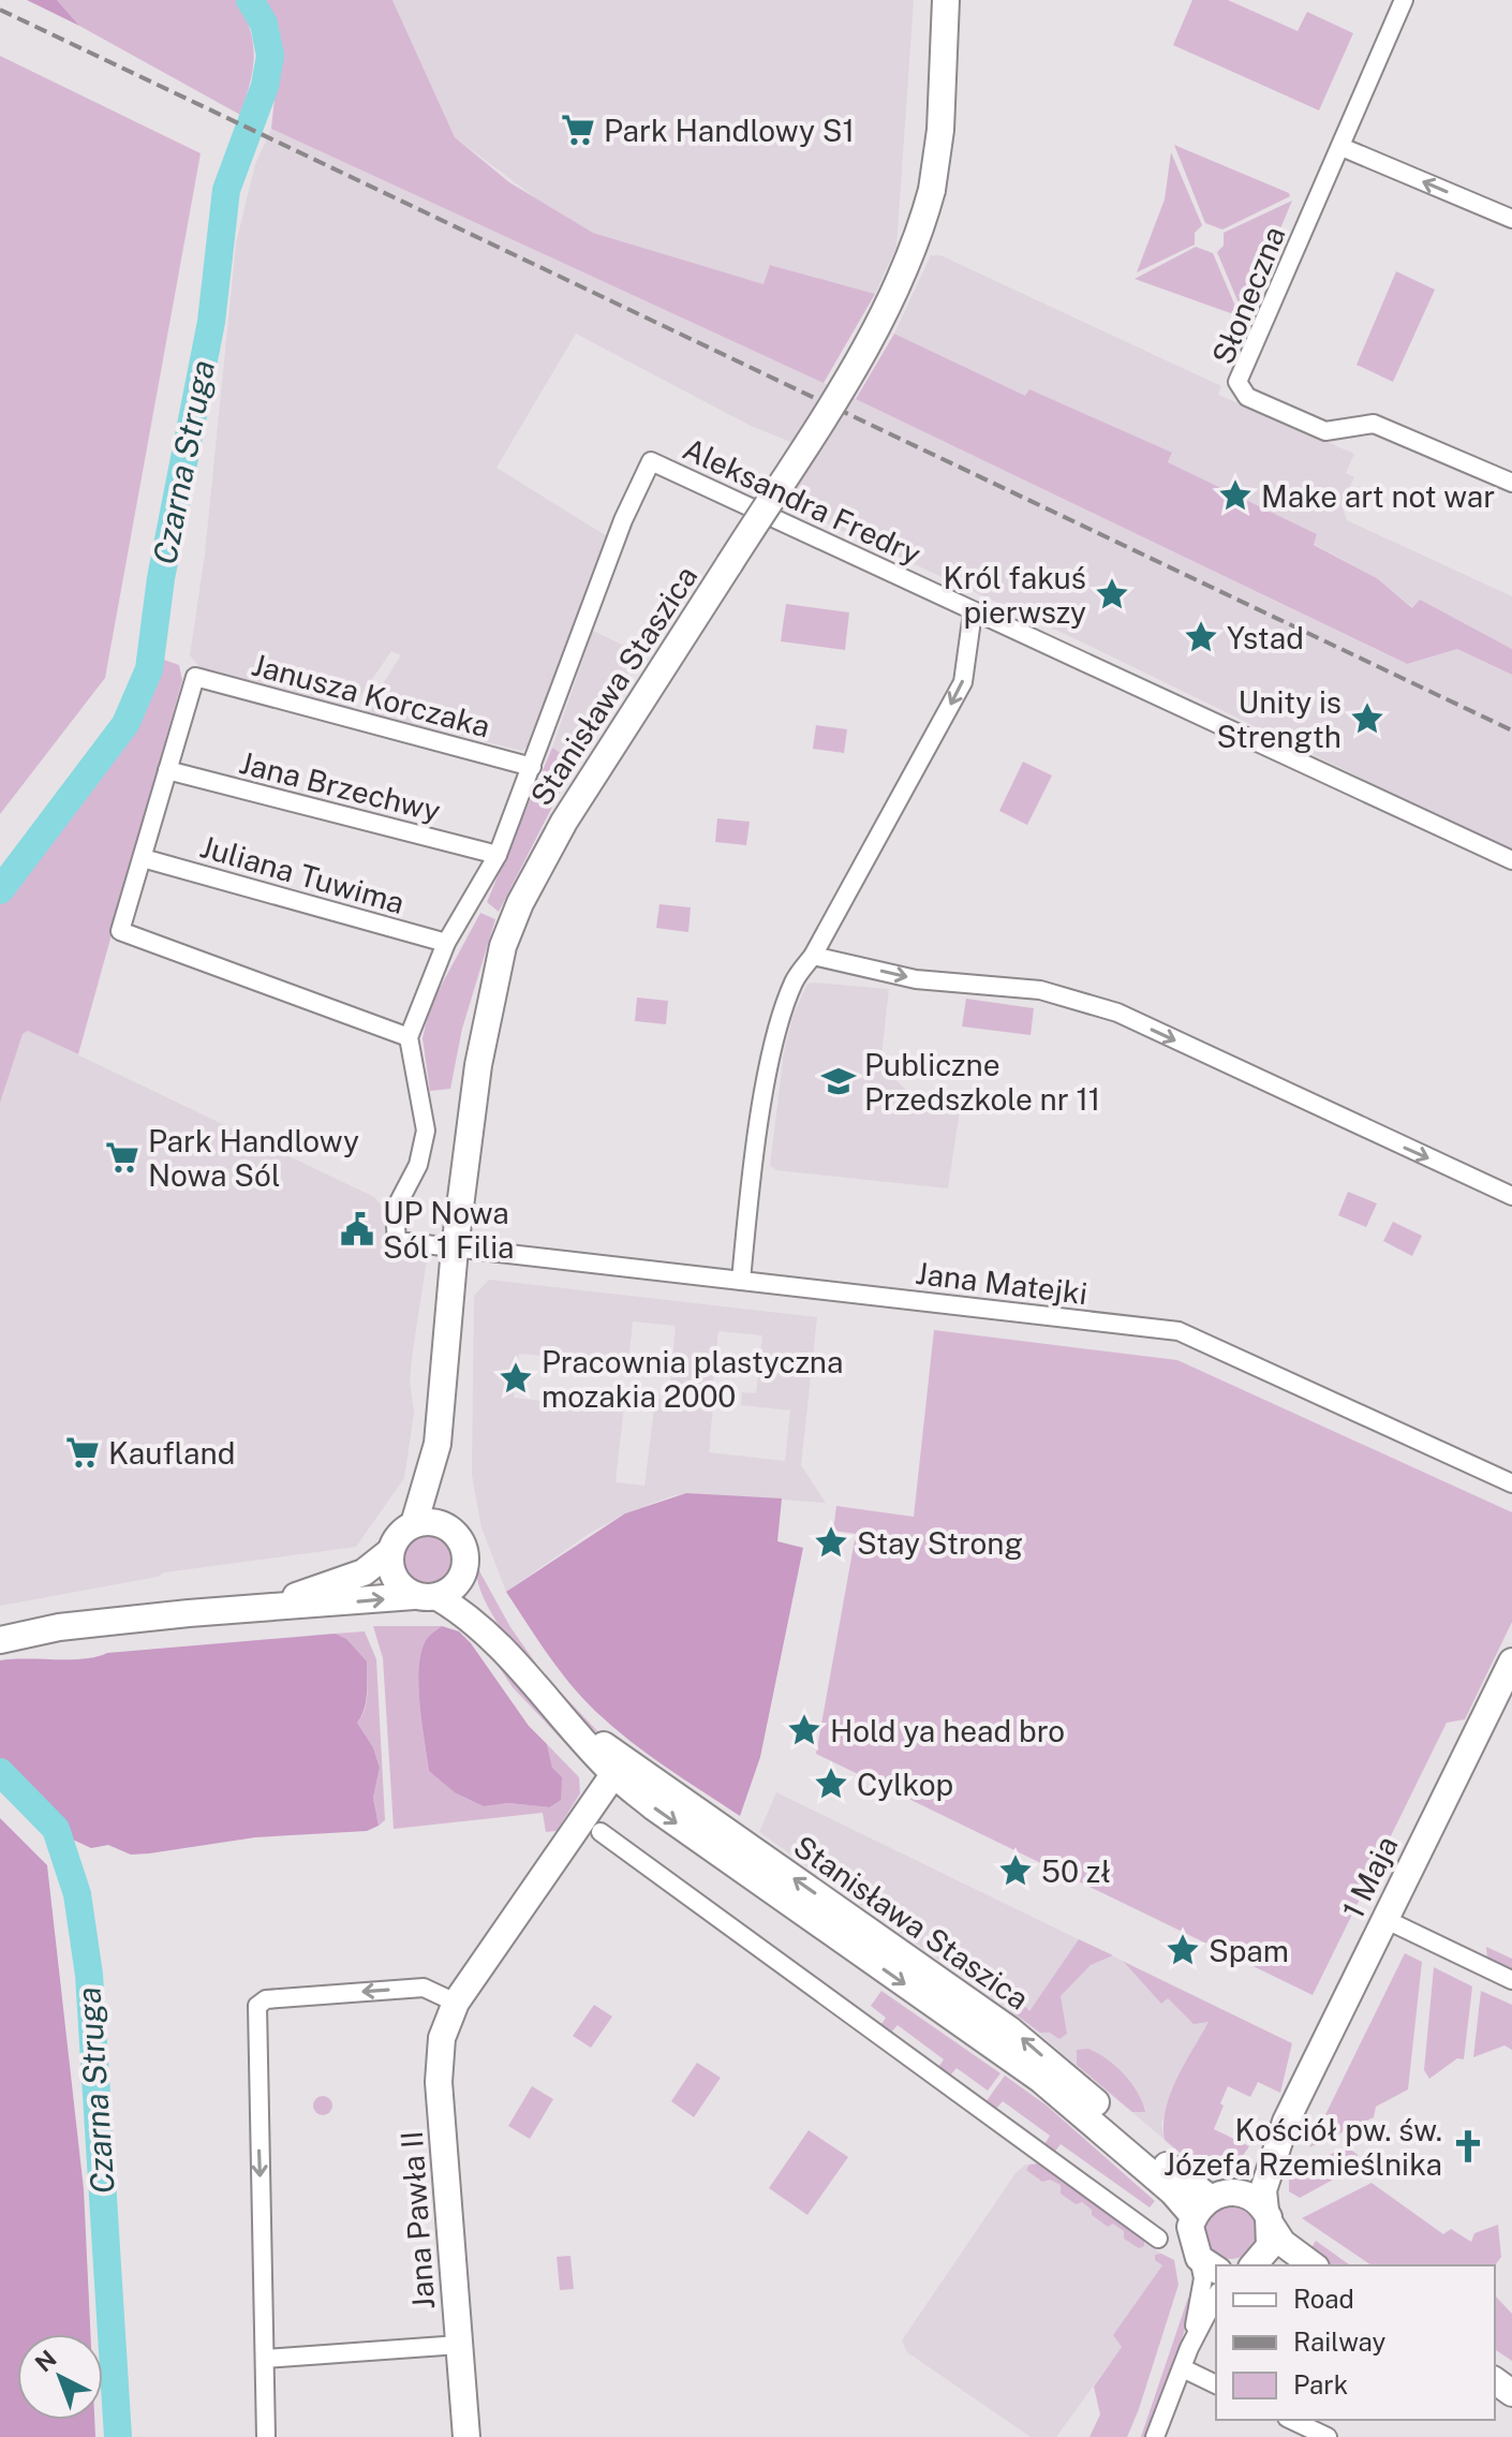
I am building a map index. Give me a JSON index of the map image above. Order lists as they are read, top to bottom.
{
  "streets": {
    "street": [
      "Słoneczna",
      "Aleksandra Fredry",
      "Stanisława Staszica",
      "Janusza Korczaka",
      "Jana Brzechwy",
      "Juliana Tuwima",
      "Jana Matejki",
      "1 Maja",
      "Jana Pawła II"
    ]
  },
  "crossings": [
    ["Aleksandra Fredry", "Janusza Korczaka"],
    ["Aleksandra Fredry", "Jana Brzechwy"],
    ["Aleksandra Fredry", "Juliana Tuwima"],
    ["Stanisława Staszica", "Jana Matejki"],
    ["Stanisława Staszica", "1 Maja"],
    ["Stanisława Staszica", "Jana Pawła II"],
    ["Janusza Korczaka", "Jana Brzechwy"]
  ],
  "water": ["Czarna Struga"],
  "places": {
    "supermarket": ["Park Handlowy S1", "Park Handlowy Nowa Sól", "Kaufland"],
    "place": [
      "Make art not war",
      "Król fakuś pierwszy",
      "Ystad",
      "Unity is Strength",
      "Pracownia plastyczna mozakia 2000",
      "Stay Strong",
      "Hold ya head bro",
      "Cylkop",
      "50 zł",
      "Spam"
    ],
    "school or university": ["Publiczne Przedszkole nr 11"],
    "public building": ["UP Nowa Sól 1 Filia"],
    "church": ["Kościół pw. św. Józefa Rzemieślnika"]
  },
  "legend": ["Road", "Railway", "Park"],
  "north": "top left"
}
